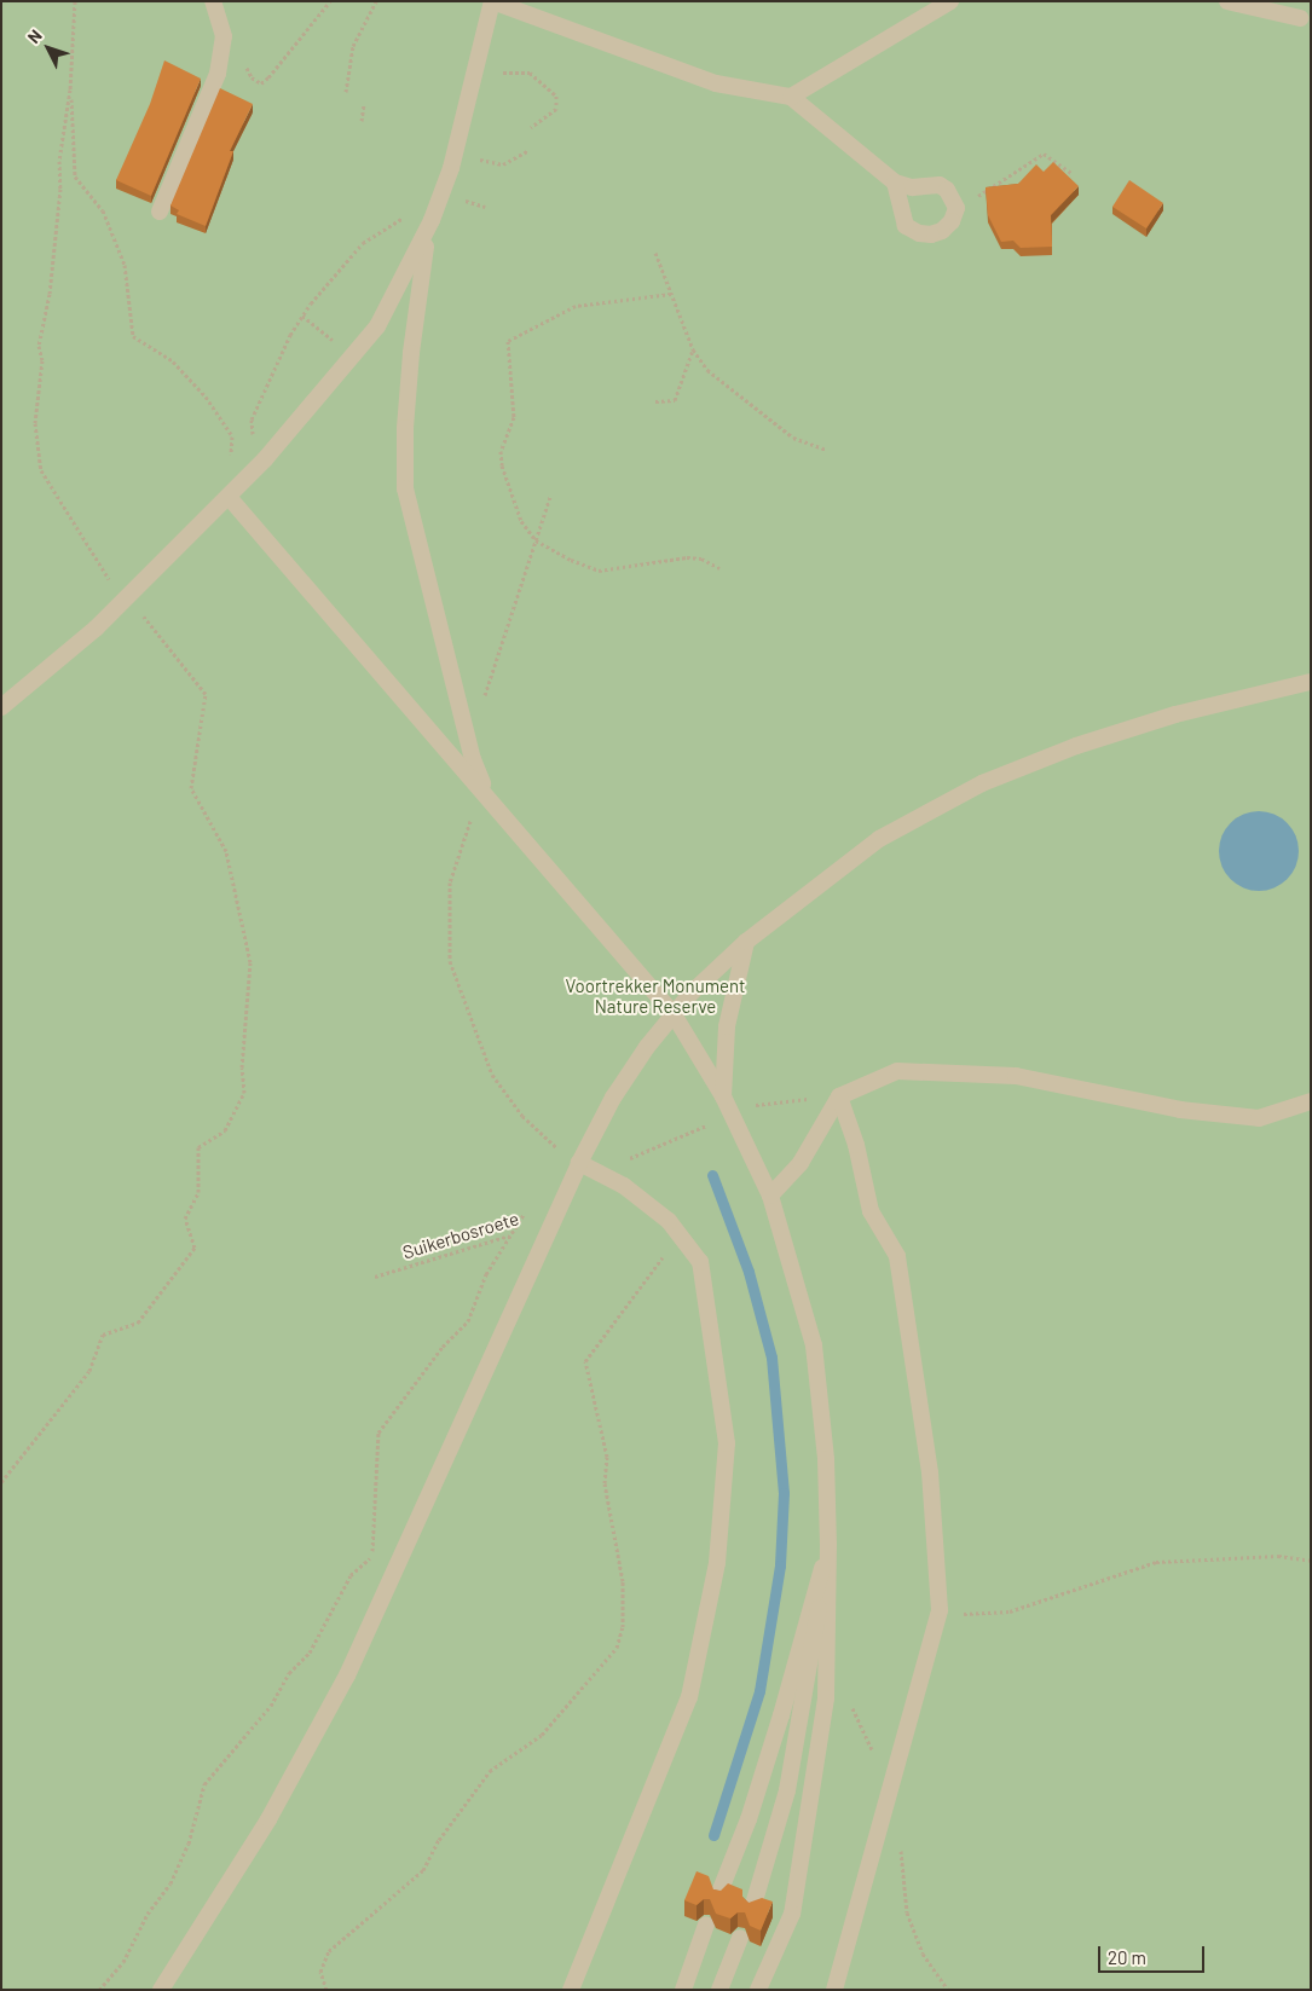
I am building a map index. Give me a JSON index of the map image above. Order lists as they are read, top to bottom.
{
  "streets": {
    "path": ["Suikerbosroete"]
  },
  "parks": ["Voortrekker Monument Nature Reserve"],
  "scale_bar": "20 m",
  "north": "top left"
}
